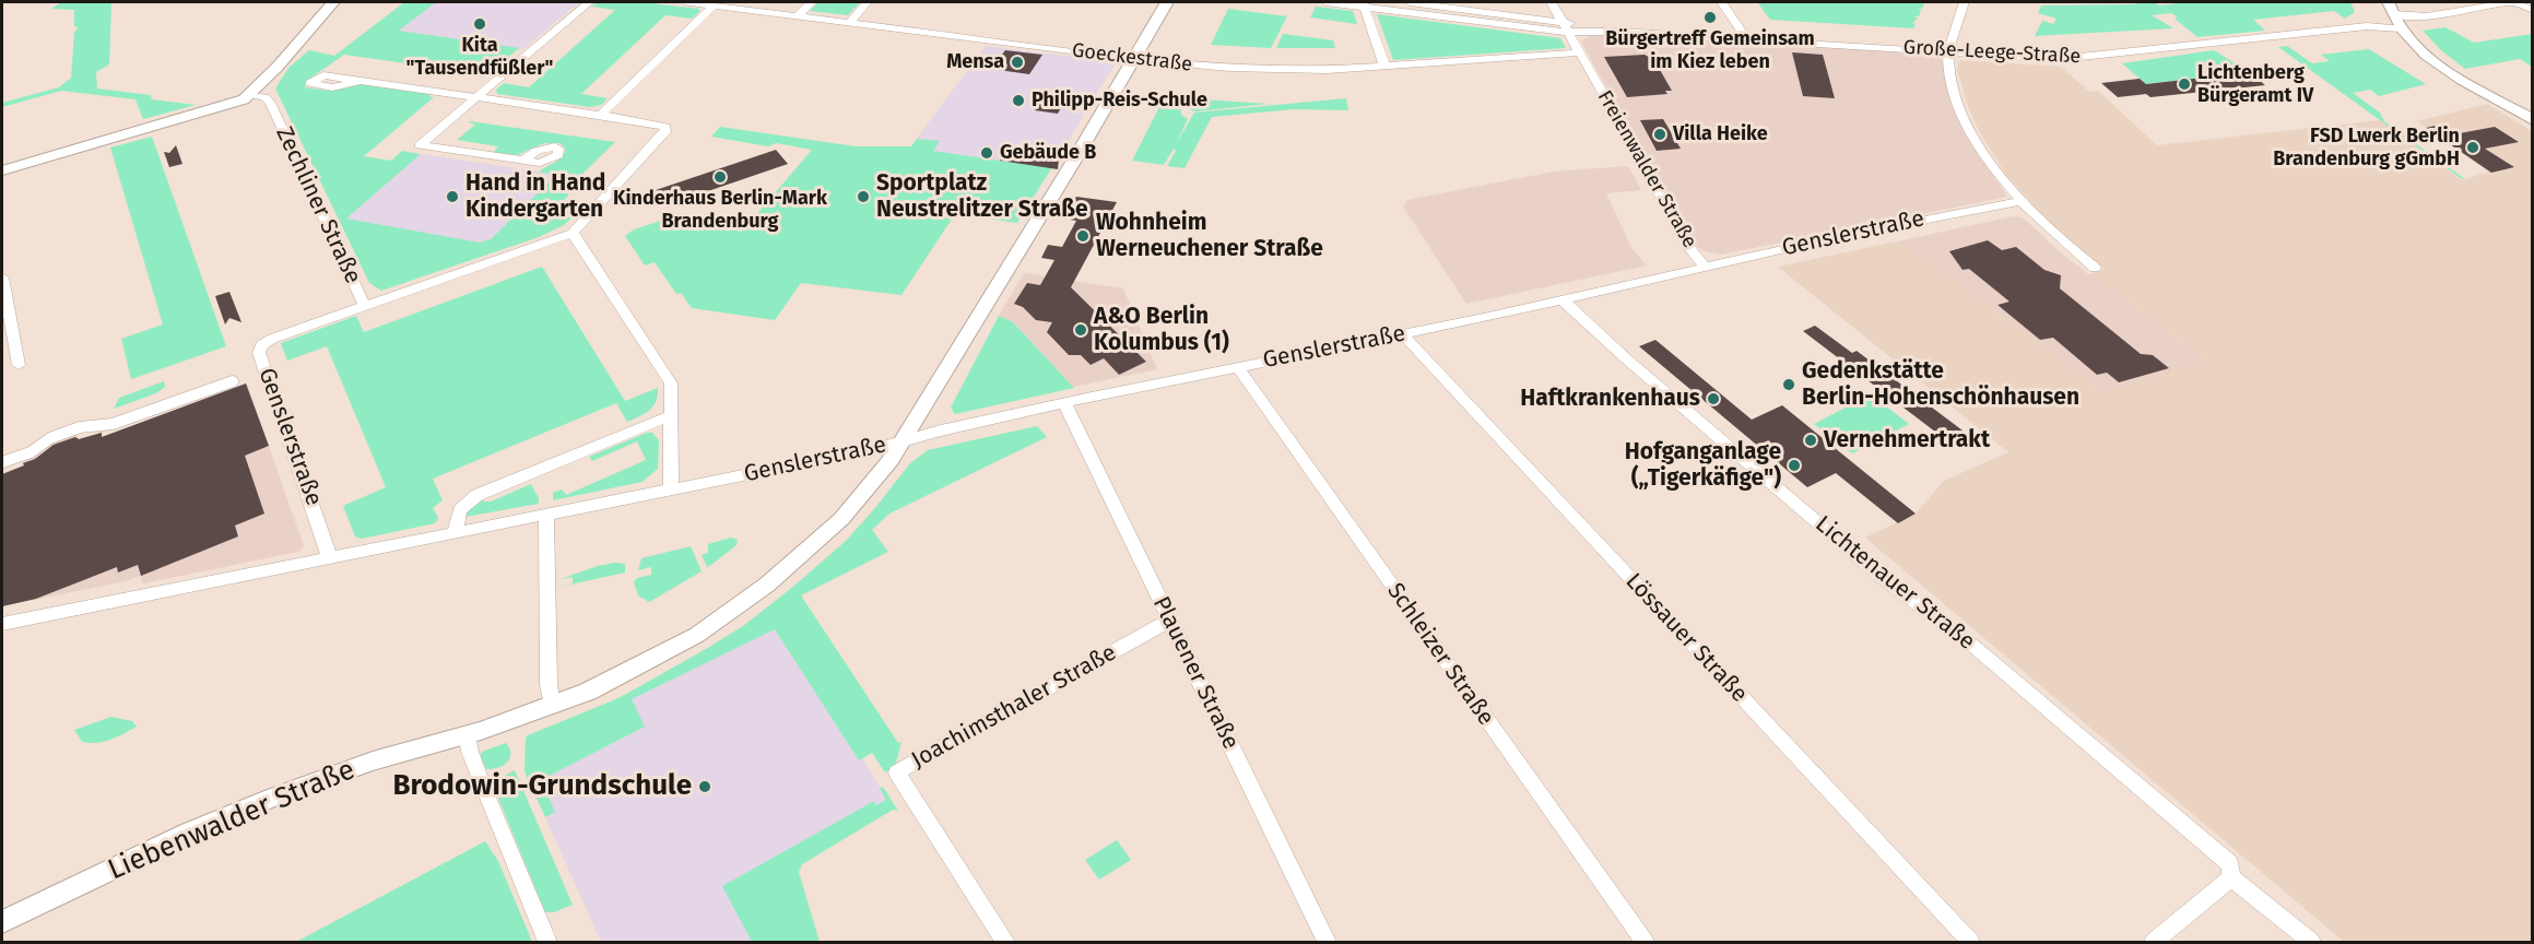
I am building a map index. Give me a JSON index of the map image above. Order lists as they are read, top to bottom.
{
  "streets": {
    "street": [
      "Große-Leege-Straße",
      "Goeckestraße",
      "Freienwalder Straße",
      "Zechliner Straße",
      "Genslerstraße",
      "Lichtenauer Straße",
      "Lössauer Straße",
      "Schleizer Straße",
      "Plauener Straße",
      "Joachimsthaler Straße",
      "Liebenwalder Straße"
    ]
  },
  "crossings": [
    ["Große-Leege-Straße", "Freienwalder Straße"],
    ["Goeckestraße", "Freienwalder Straße"],
    ["Goeckestraße", "Liebenwalder Straße"],
    ["Freienwalder Straße", "Genslerstraße"],
    ["Zechliner Straße", "Genslerstraße"],
    ["Genslerstraße", "Lichtenauer Straße"],
    ["Genslerstraße", "Lössauer Straße"],
    ["Genslerstraße", "Schleizer Straße"],
    ["Genslerstraße", "Plauener Straße"],
    ["Genslerstraße", "Liebenwalder Straße"],
    ["Plauener Straße", "Joachimsthaler Straße"]
  ],
  "places": [
    "Bürgertreff Gemeinsam im Kiez leben",
    "Kita \"Tausendfüßler\"",
    "Mensa",
    "Lichtenberg Bürgeramt IV",
    "Philipp-Reis-Schule",
    "Villa Heike",
    "FSD Lwerk Berlin Brandenburg gGmbH",
    "Gebäude B",
    "Kinderhaus Berlin-Mark Brandenburg",
    "Hand in Hand Kindergarten",
    "Sportplatz Neustrelitzer Straße",
    "Wohnheim Werneuchener Straße",
    "A&O Berlin Kolumbus (1)",
    "Gedenkstätte Berlin-Hohenschönhausen",
    "Haftkrankenhaus",
    "Vernehmertrakt",
    "Hofganganlage („Tigerkäfige\")",
    "Brodowin-Grundschule"
  ]
}
